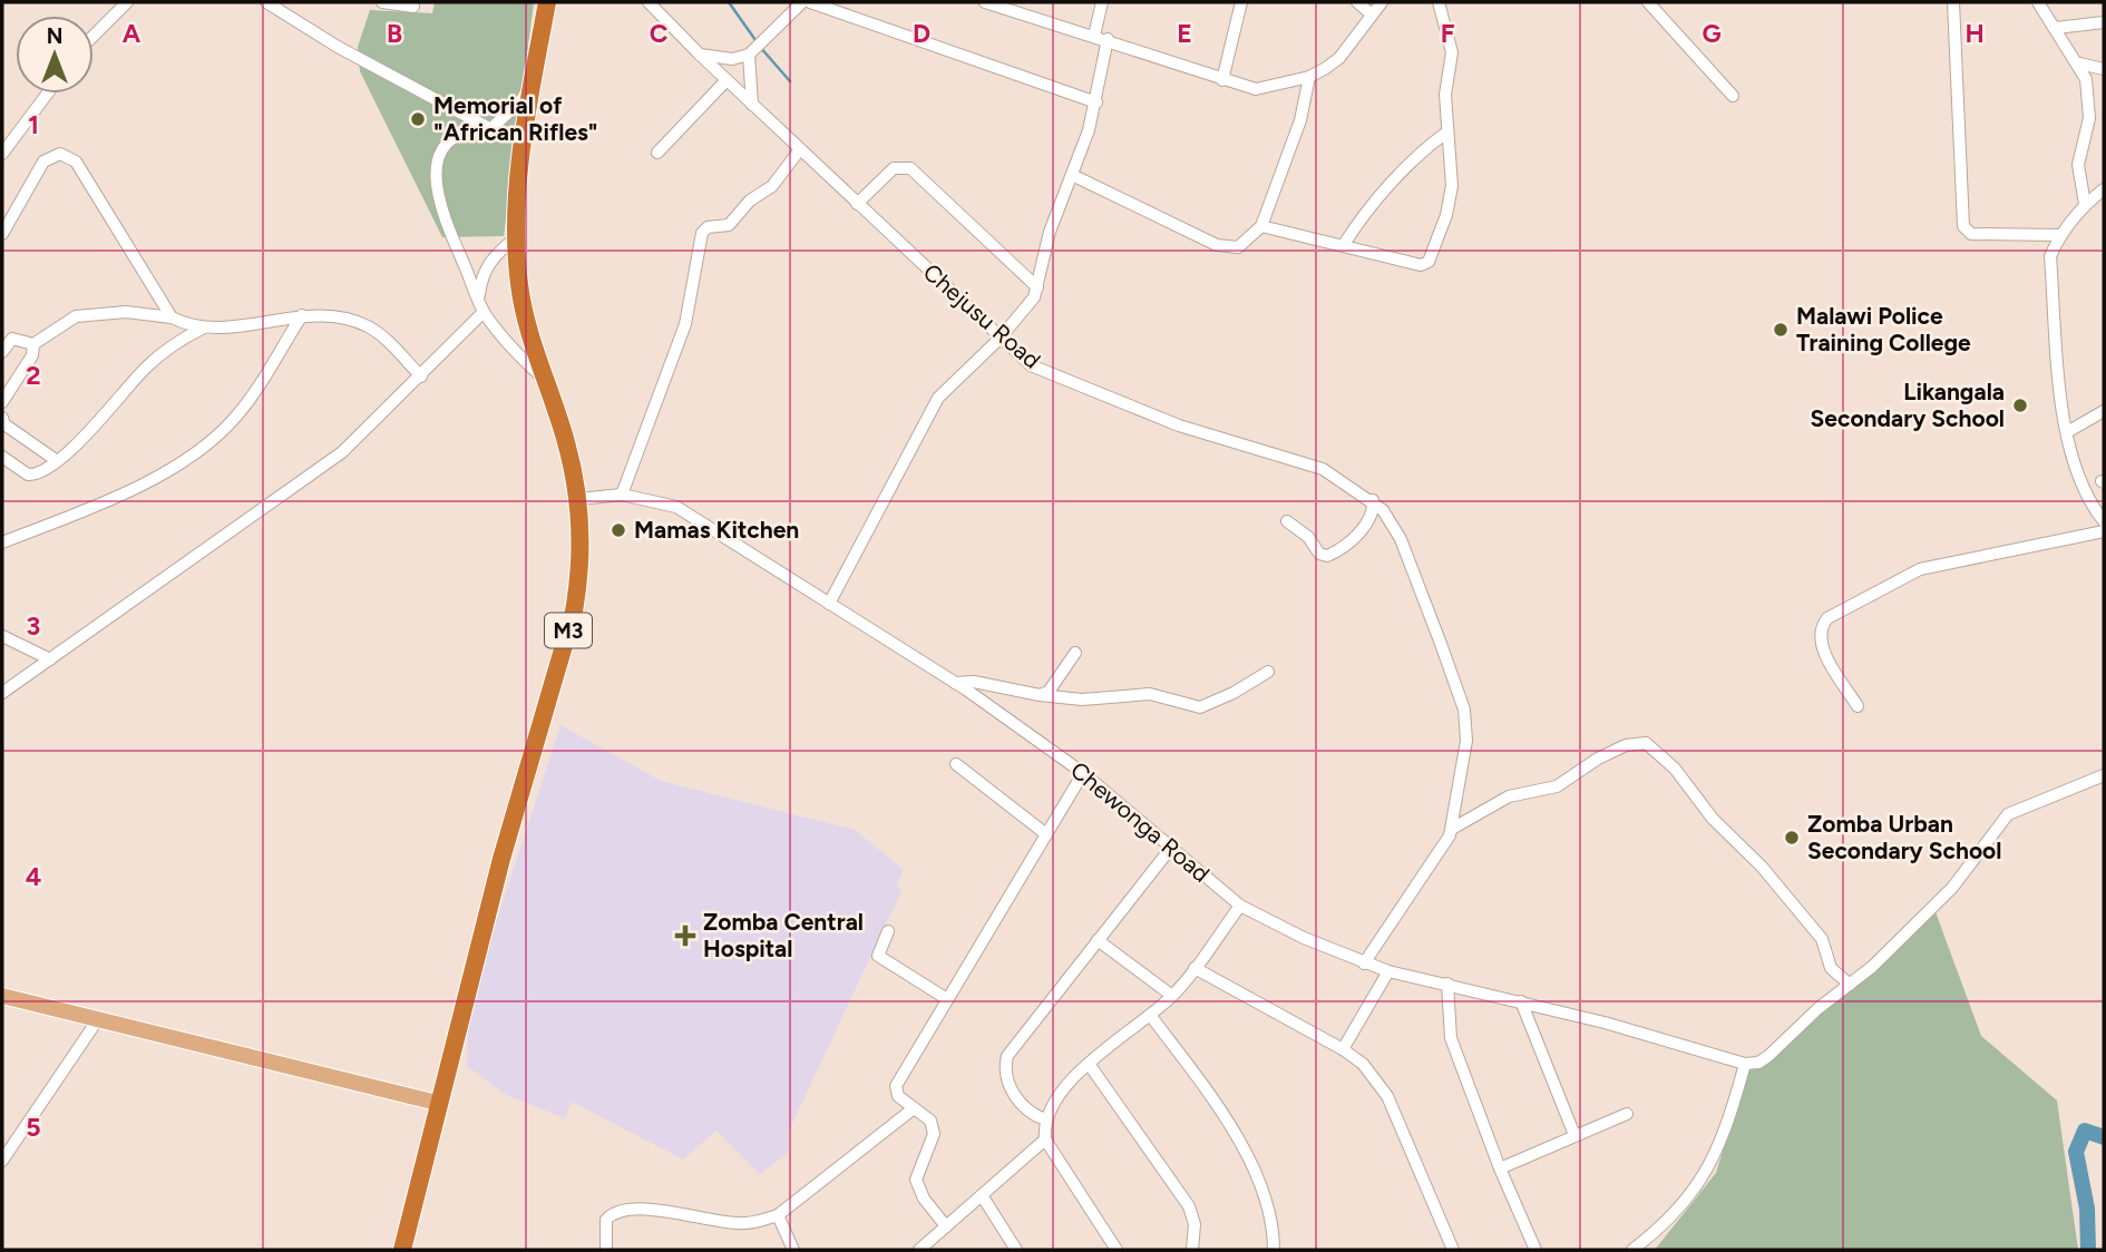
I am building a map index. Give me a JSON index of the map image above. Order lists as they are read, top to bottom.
{
  "streets": {
    "highway": ["M3"],
    "street": ["Chejusu Road", "Chewonga Road"]
  },
  "crossings": [
    ["M3", "Chewonga Road"]
  ],
  "places": {
    "other": [
      "Memorial of \"African Rifles\"",
      "Malawi Police Training College",
      "Likangala Secondary School",
      "Mamas Kitchen",
      "Zomba Urban Secondary School"
    ],
    "health": ["Zomba Central Hospital"]
  },
  "north": "top",
  "grid": {
    "columns": [
      "A",
      "B",
      "C",
      "D",
      "E",
      "F",
      "G",
      "H"
    ],
    "rows": [
      "1",
      "2",
      "3",
      "4",
      "5"
    ]
  }
}
